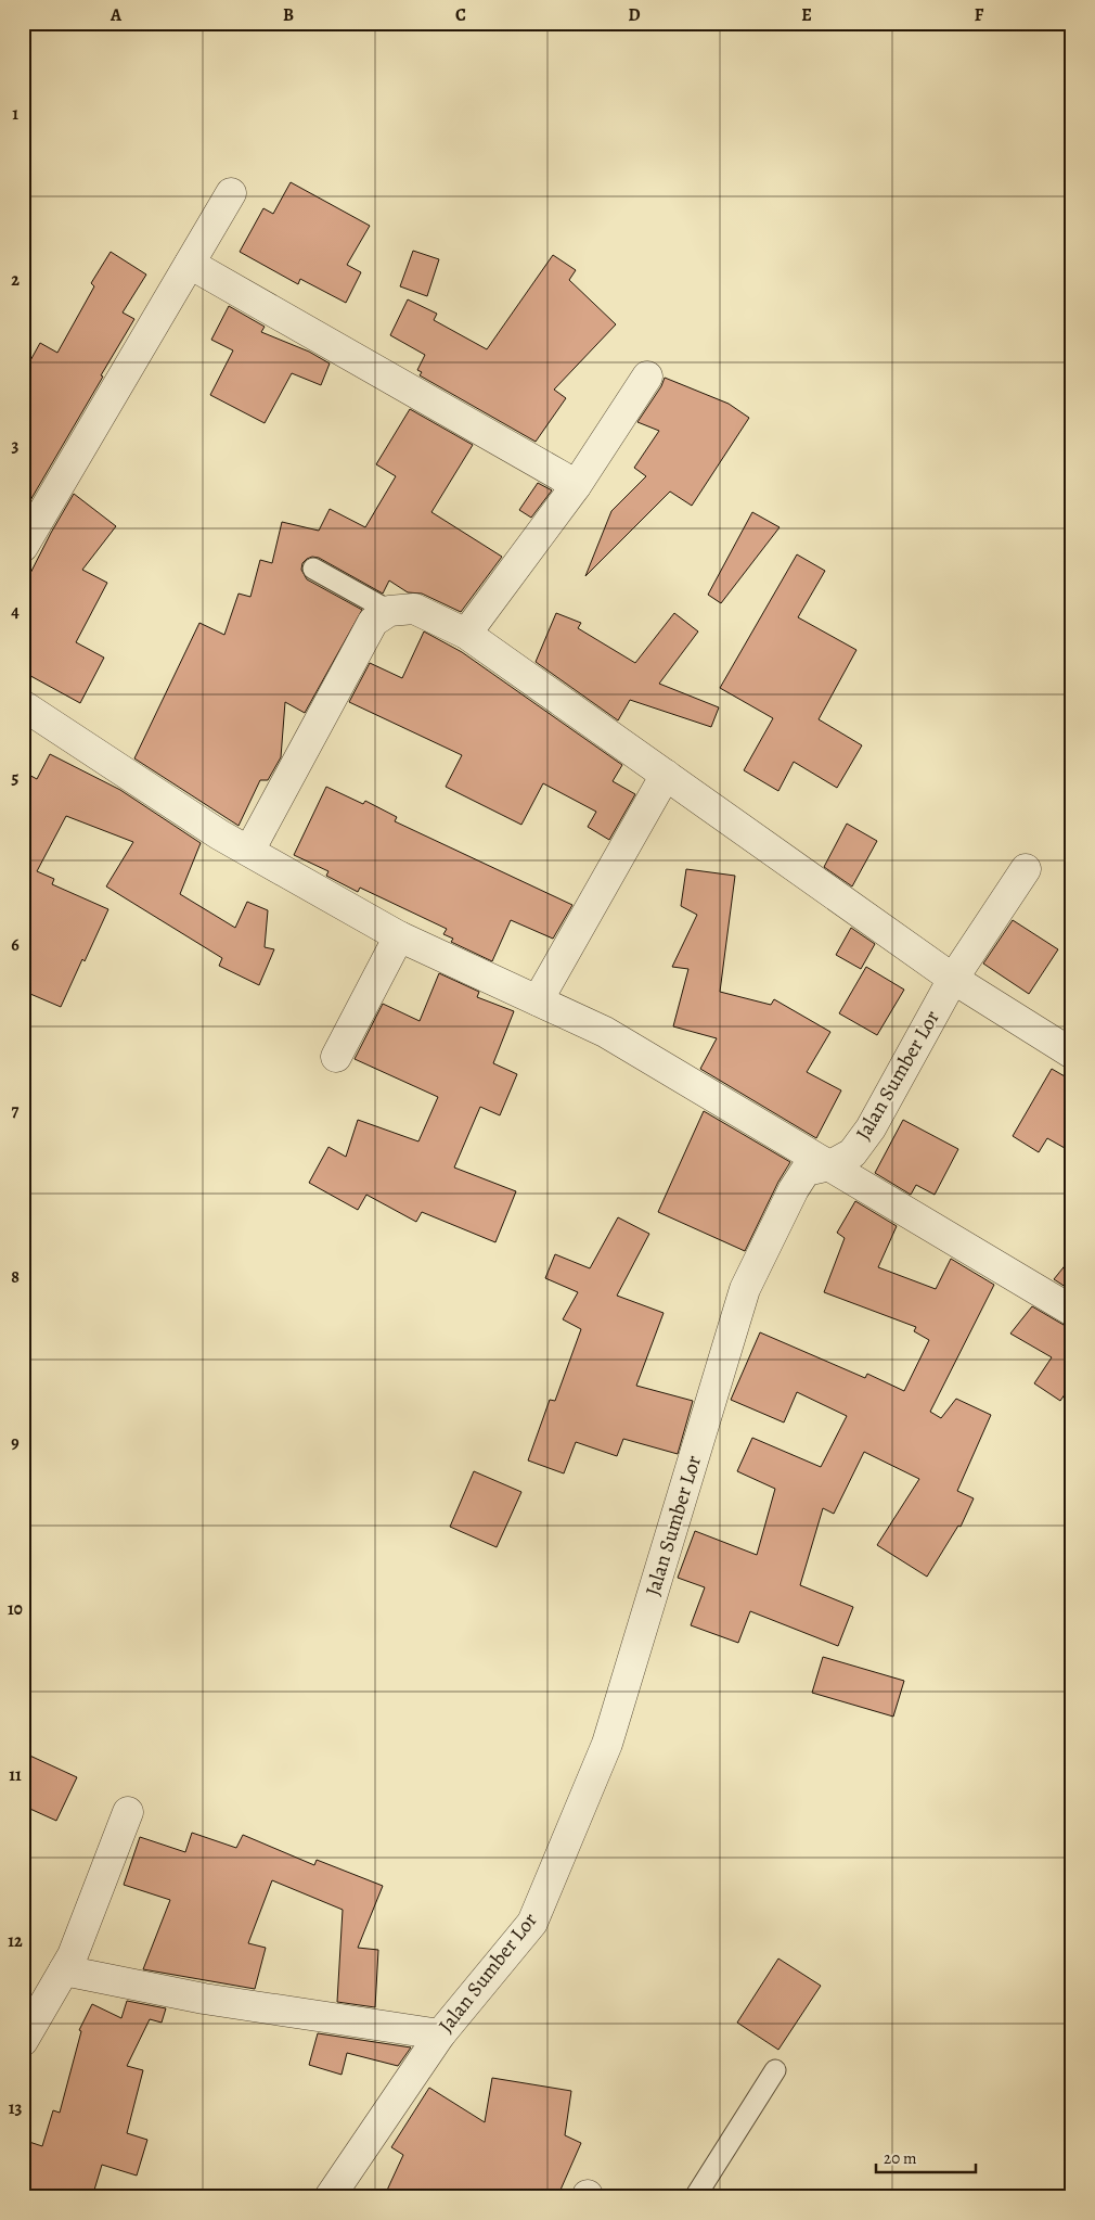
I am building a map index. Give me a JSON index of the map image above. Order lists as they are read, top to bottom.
{
  "streets": {
    "street": ["Jalan Sumber Lor"]
  },
  "scale_bar": "20 m",
  "grid": {
    "columns": [
      "A",
      "B",
      "C",
      "D",
      "E",
      "F"
    ],
    "rows": [
      "1",
      "2",
      "3",
      "4",
      "5",
      "6",
      "7",
      "8",
      "9",
      "10",
      "11",
      "12",
      "13"
    ]
  }
}
